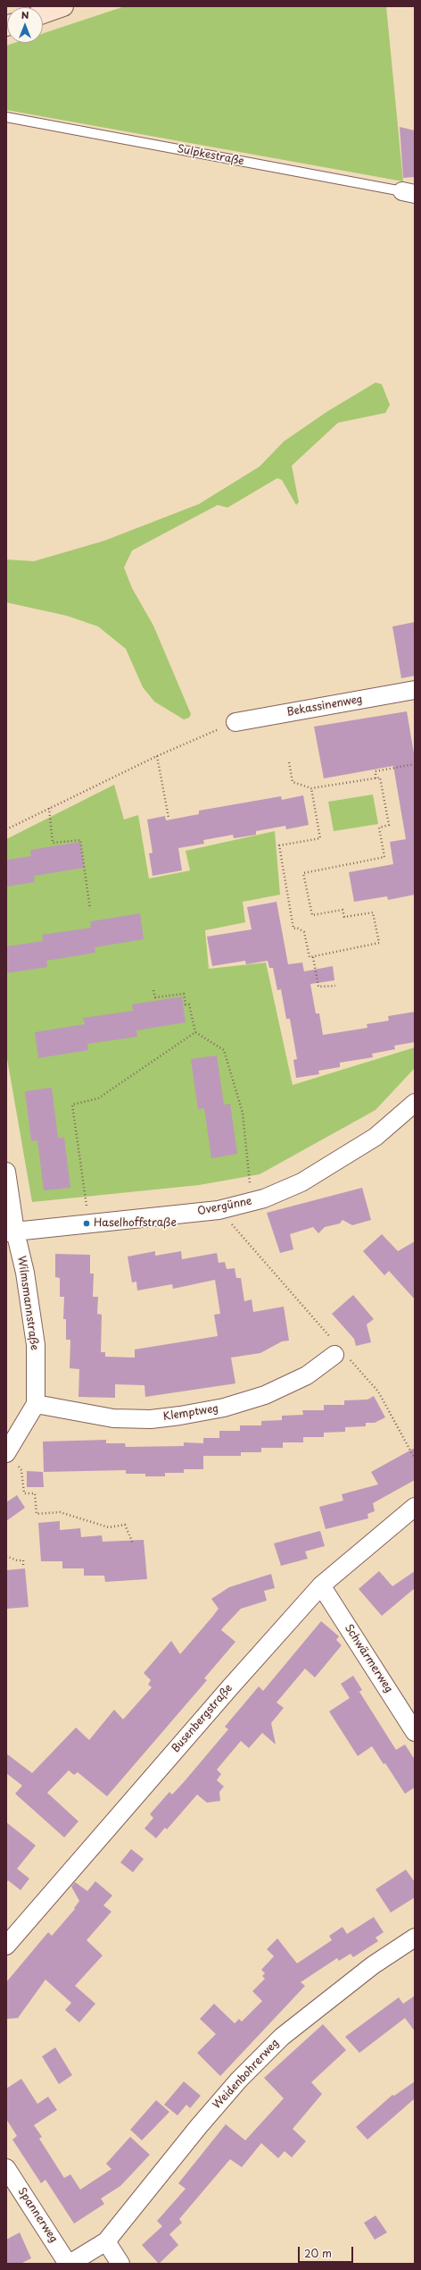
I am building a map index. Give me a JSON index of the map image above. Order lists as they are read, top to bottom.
{
  "streets": {
    "street": [
      "Bekassinenweg",
      "Overgünne",
      "Wilmsmannstraße",
      "Klemptweg",
      "Schwärmerweg",
      "Busenbergstraße",
      "Weidenbohrerweg",
      "Spannerweg"
    ],
    "lane": ["Sulpkestraße"]
  },
  "crossings": [
    ["Overgünne", "Wilmsmannstraße"],
    ["Wilmsmannstraße", "Klemptweg"],
    ["Schwärmerweg", "Busenbergstraße"],
    ["Weidenbohrerweg", "Spannerweg"]
  ],
  "places": ["Haselhoffstraße"],
  "scale_bar": "20 m",
  "north": "top"
}
